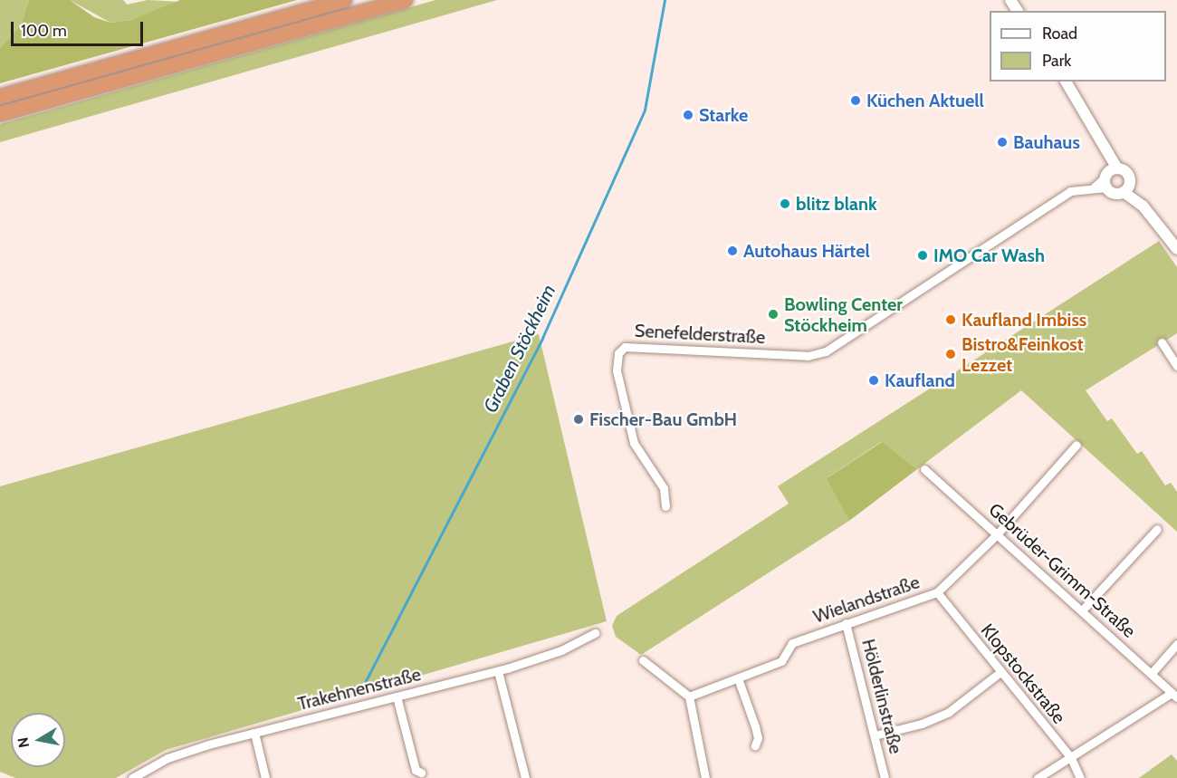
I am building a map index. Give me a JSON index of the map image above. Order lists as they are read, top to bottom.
{
  "streets": {
    "street": [
      "Senefelderstraße",
      "Gebrüder-Grimm-Straße",
      "Wielandstraße",
      "Klopstockstraße",
      "Trakehnenstraße",
      "Hölderlinstraße"
    ]
  },
  "crossings": [
    ["Gebrüder-Grimm-Straße", "Wielandstraße"],
    ["Wielandstraße", "Klopstockstraße"],
    ["Wielandstraße", "Hölderlinstraße"]
  ],
  "water": ["Graben Stöckheim"],
  "places": [
    "Küchen Aktuell",
    "Starke",
    "Bauhaus",
    "blitz blank",
    "Autohaus Härtel",
    "IMO Car Wash",
    "Bowling Center Stöckheim",
    "Kaufland Imbiss",
    "Bistro&Feinkost Lezzet",
    "Kaufland",
    "Fischer-Bau GmbH"
  ],
  "legend": ["Road", "Park"],
  "scale_bar": "100 m",
  "north": "left"
}
